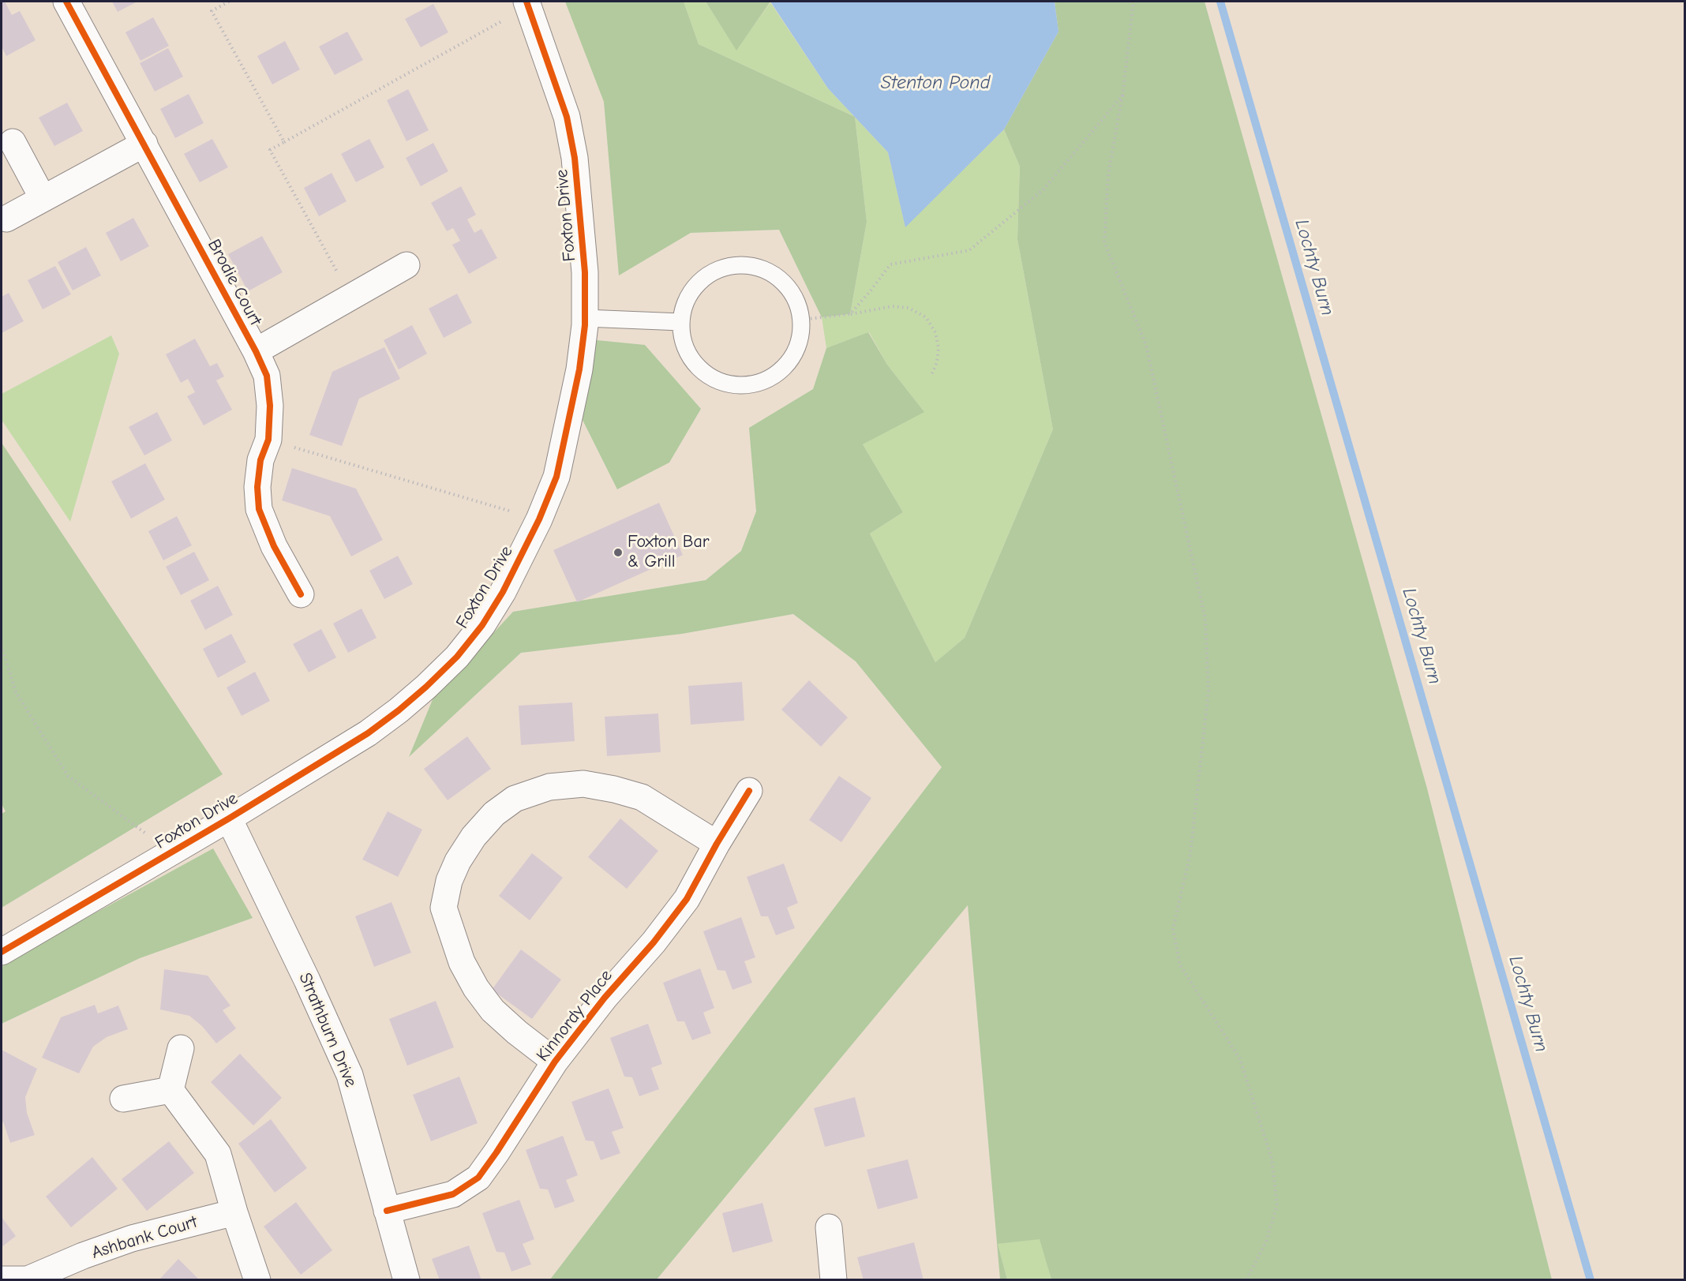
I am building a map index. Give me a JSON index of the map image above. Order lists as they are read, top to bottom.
{
  "streets": {
    "street": [
      "Foxton Drive",
      "Brodie Court",
      "Kinnordy Place",
      "Strathburn Drive",
      "Ashbank Court"
    ]
  },
  "crossings": [
    ["Foxton Drive", "Strathburn Drive"],
    ["Kinnordy Place", "Strathburn Drive"]
  ],
  "water": ["Stenton Pond", "Lochty Burn"],
  "places": ["Foxton Bar & Grill"]
}
